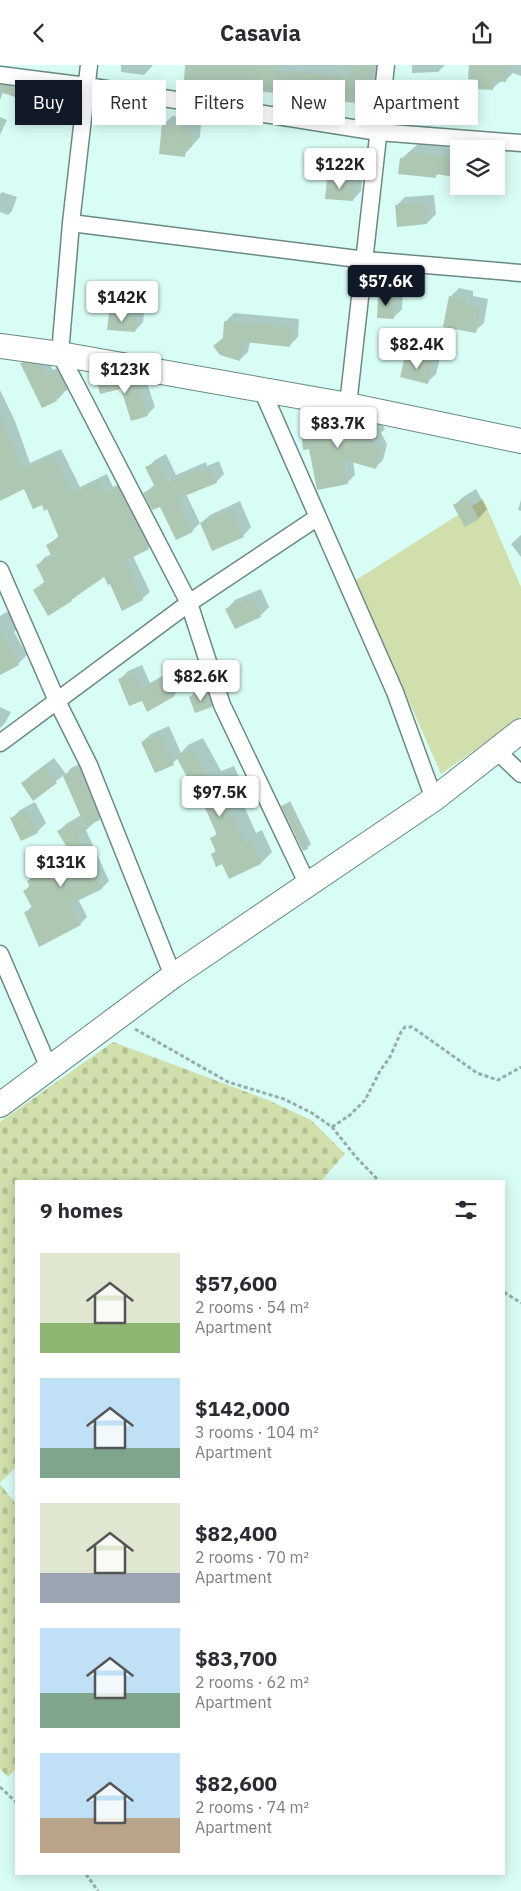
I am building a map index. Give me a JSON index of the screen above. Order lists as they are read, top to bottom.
{
  "page": {
    "header": "Casavia",
    "chip": [
      "Buy",
      "Rent",
      "Filters",
      "New",
      "Apartment"
    ],
    "price": [
      "$122K",
      "$57.6K",
      "$142K",
      "$82.4K",
      "$123K",
      "$83.7K",
      "$82.6K",
      "$97.5K",
      "$131K"
    ],
    "heading": "9 homes",
    "list": [
      {
        "name": "$57,600",
        "note": "2 rooms · 54 m² · Apartment"
      },
      {
        "name": "$142,000",
        "note": "3 rooms · 104 m² · Apartment"
      },
      {
        "name": "$82,400",
        "note": "2 rooms · 70 m² · Apartment"
      },
      {
        "name": "$83,700",
        "note": "2 rooms · 62 m² · Apartment"
      },
      {
        "name": "$82,600",
        "note": "2 rooms · 74 m² · Apartment"
      }
    ]
  }
}
